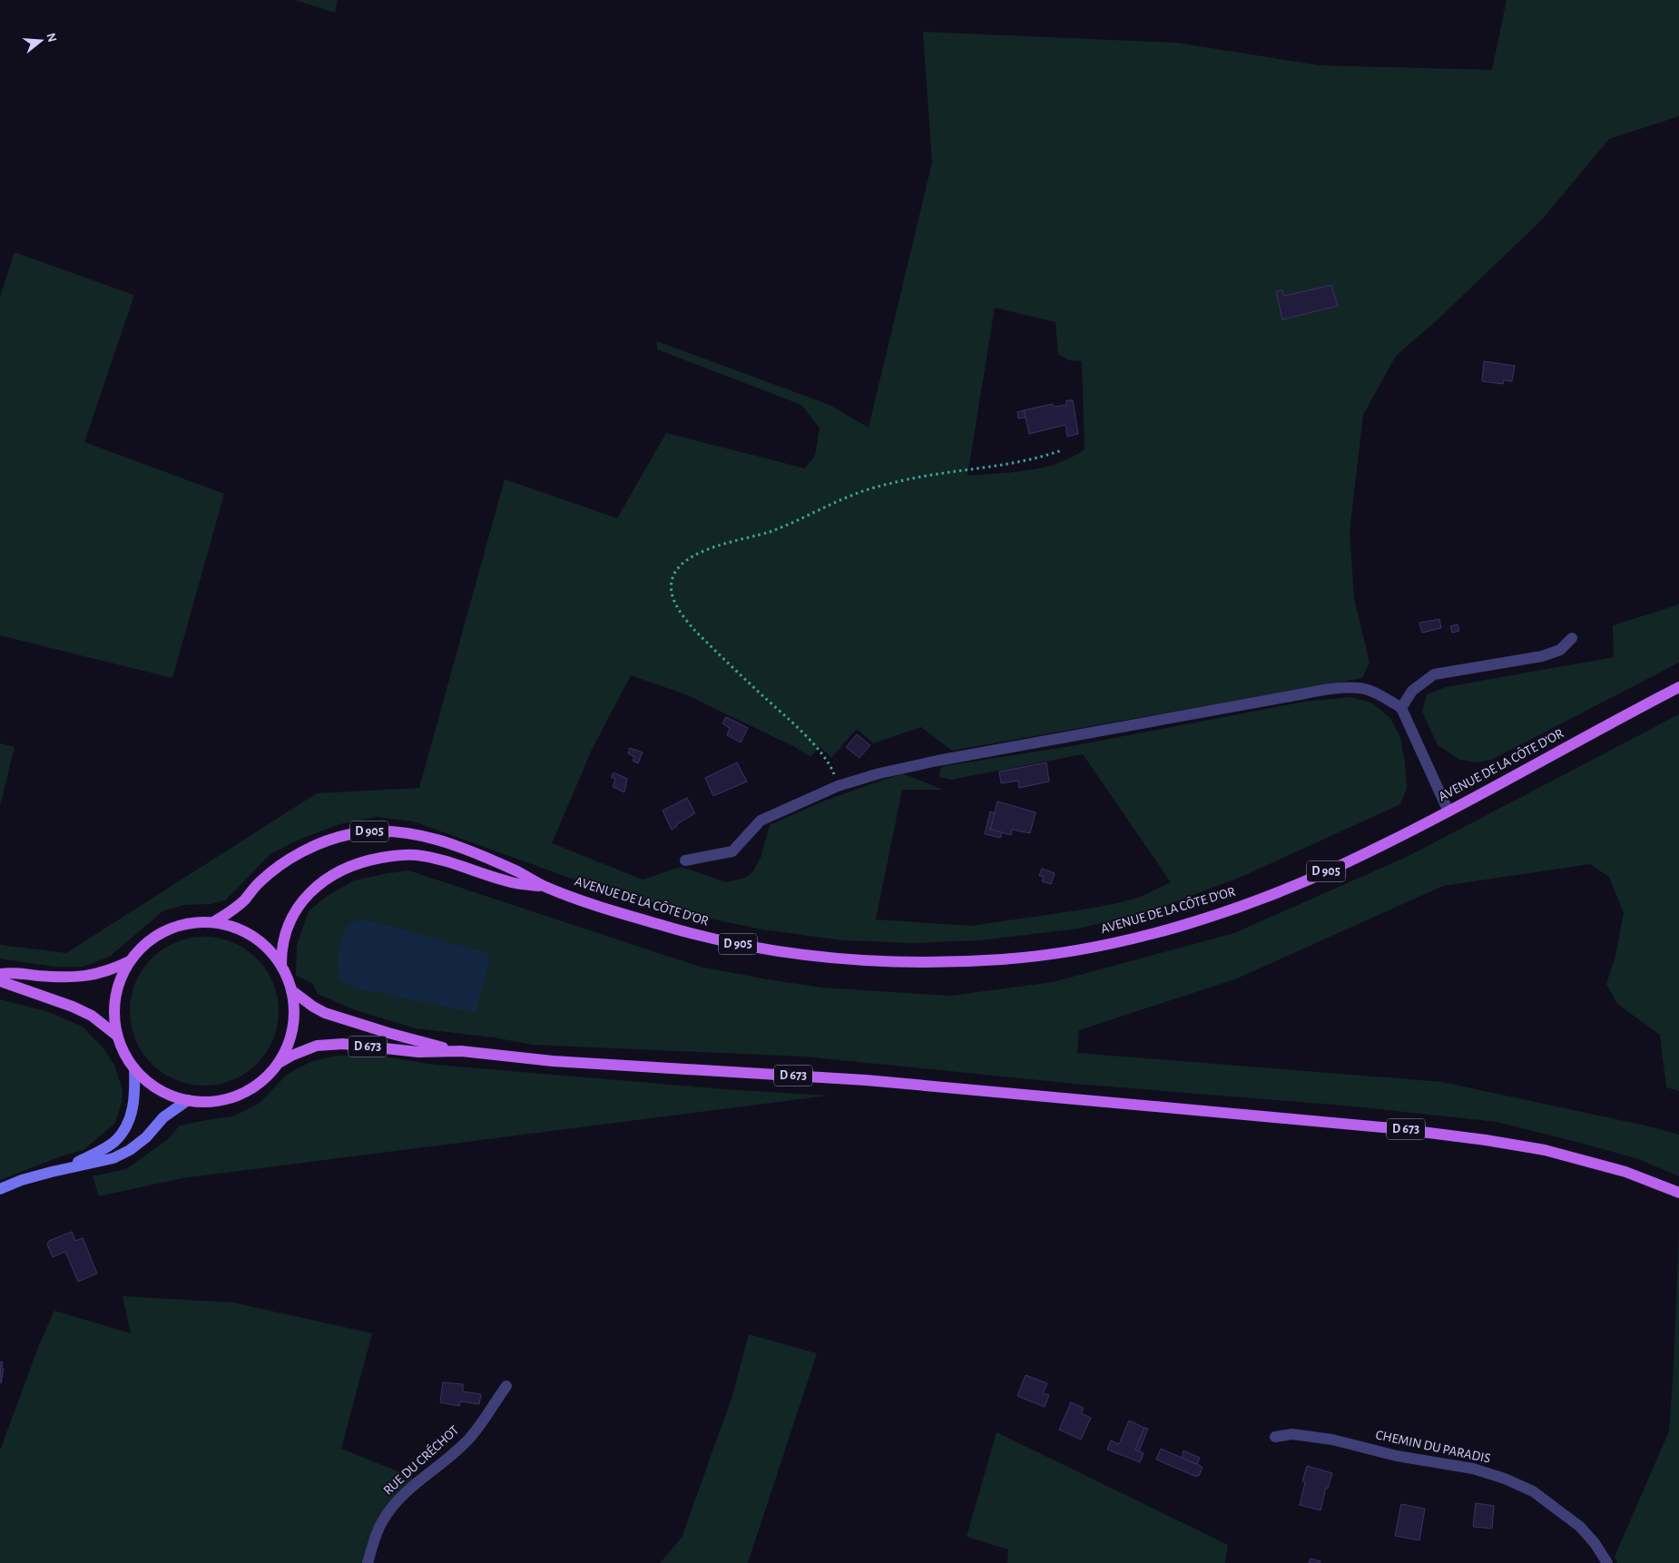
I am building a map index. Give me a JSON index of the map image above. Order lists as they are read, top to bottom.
{
  "streets": {
    "main road": ["AVENUE DE LA CÔTE D'OR", "D 905", "D 673"],
    "street": ["CHEMIN DU PARADIS", "RUE DU CRÉCHOT"]
  },
  "north": "right"
}
